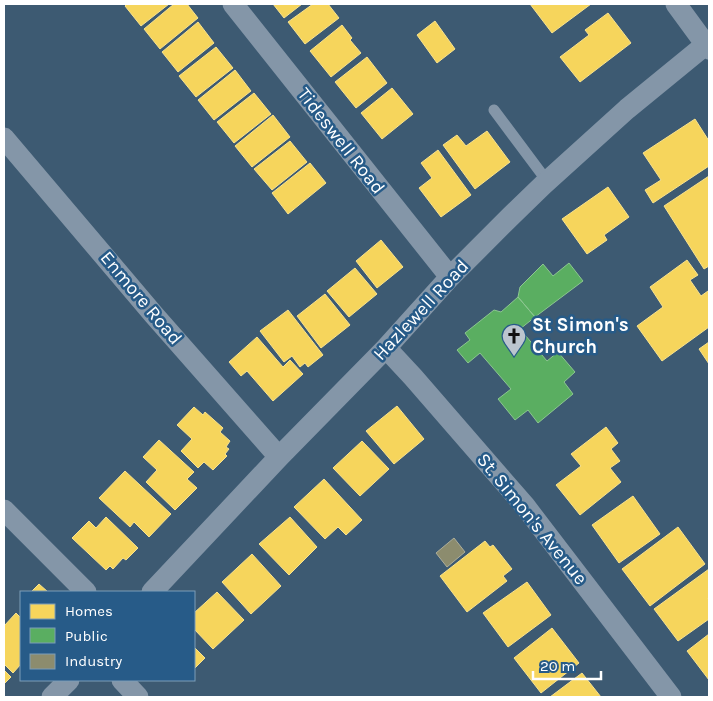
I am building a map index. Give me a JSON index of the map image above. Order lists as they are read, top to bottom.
{
  "streets": {
    "street": [
      "Tideswell Road",
      "Enmore Road",
      "Hazlewell Road",
      "St. Simon's Avenue"
    ]
  },
  "crossings": [
    ["Tideswell Road", "Hazlewell Road"],
    ["Enmore Road", "Hazlewell Road"],
    ["Hazlewell Road", "St. Simon's Avenue"]
  ],
  "places": {
    "church": ["St Simon's Church"]
  },
  "legend": ["Homes", "Public", "Industry"],
  "scale_bar": "20 m"
}
